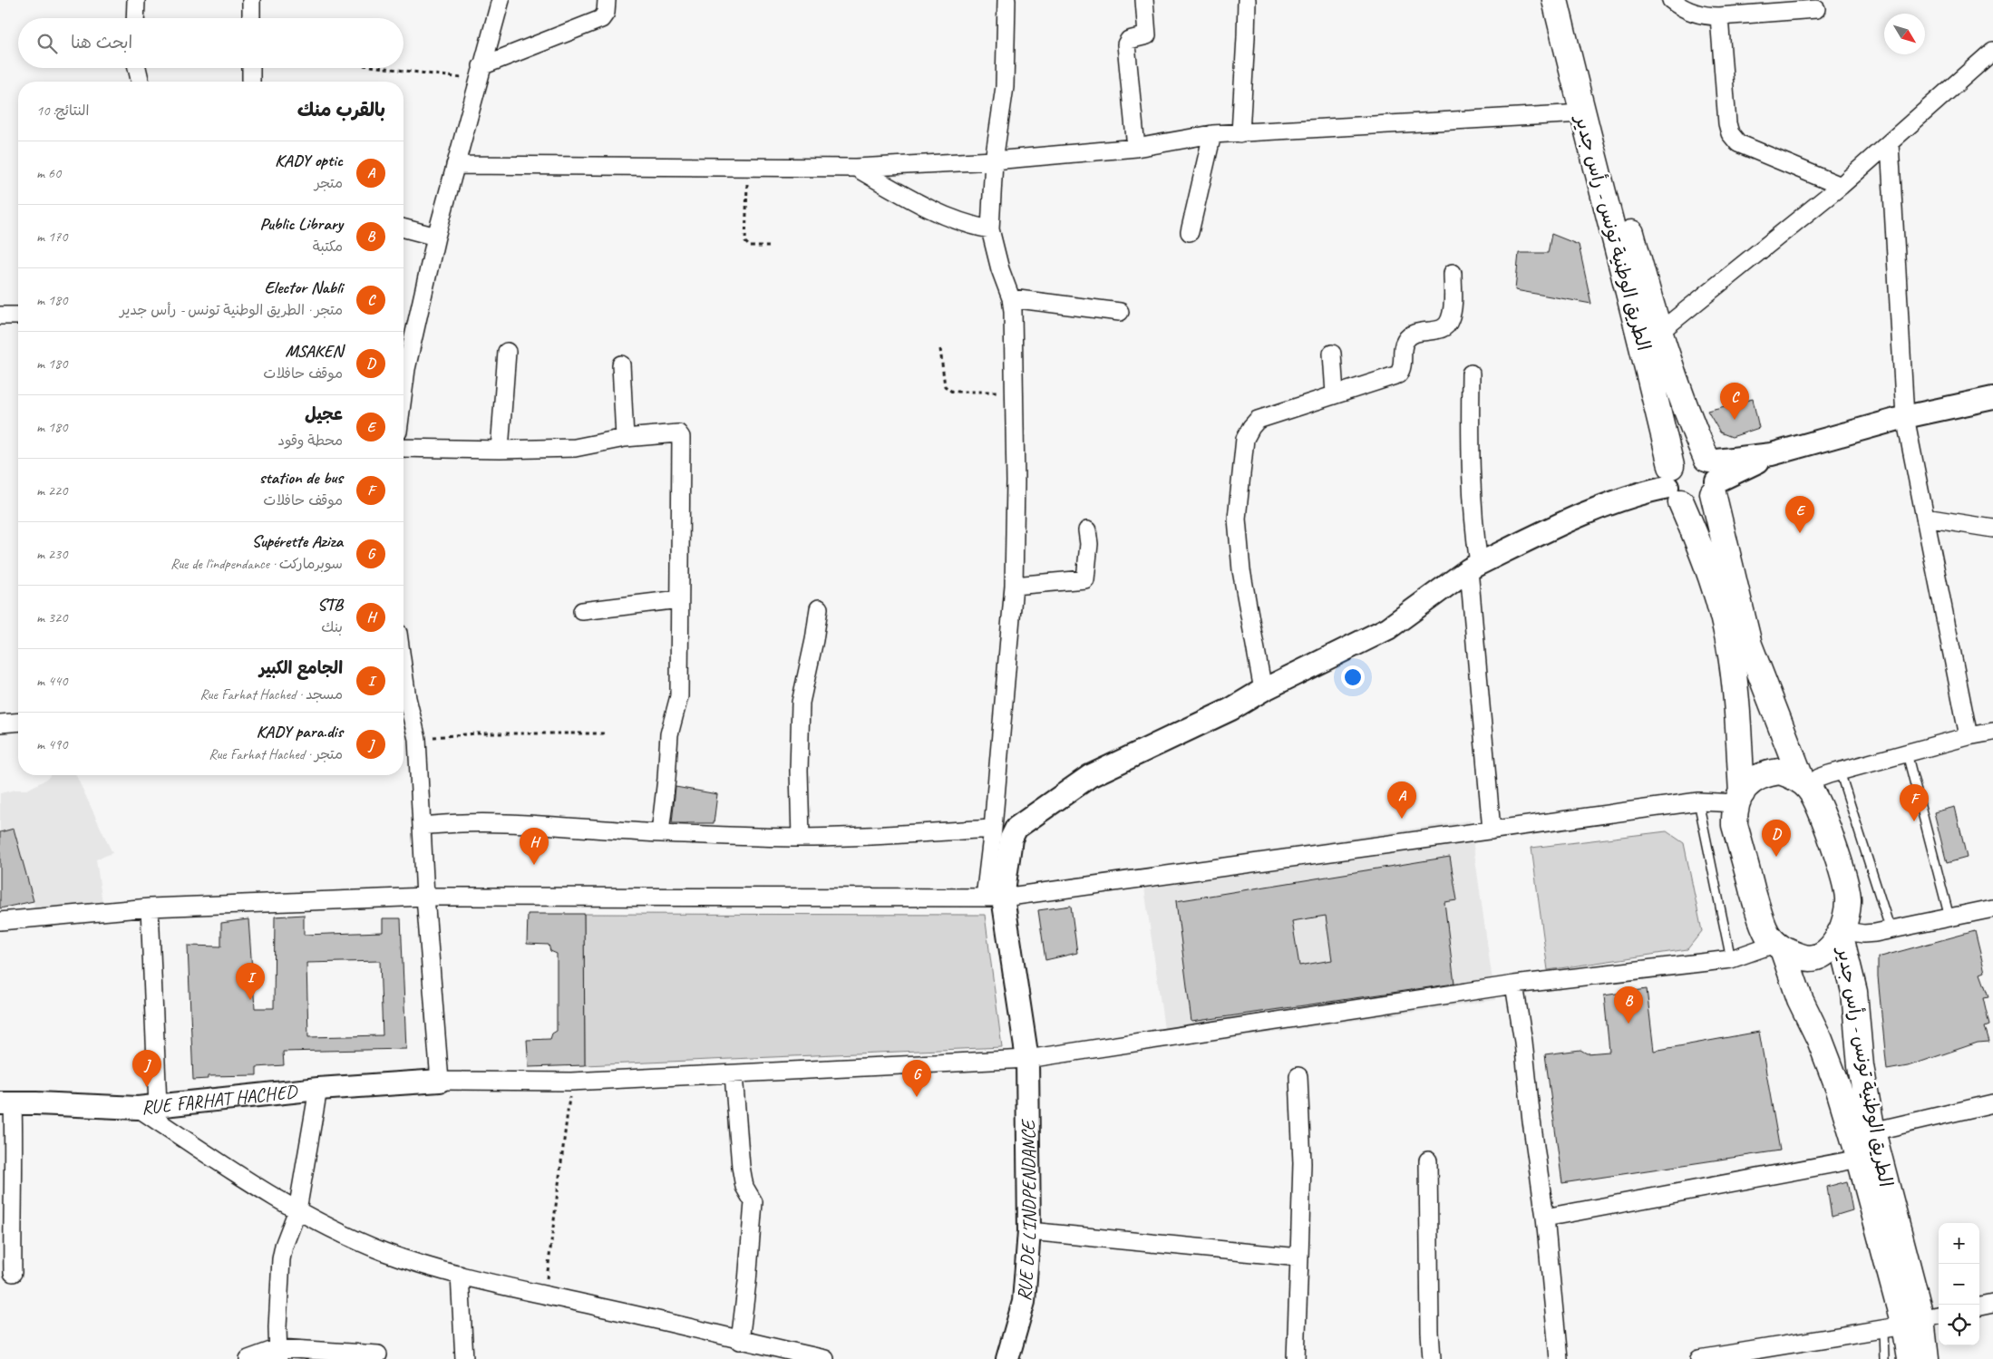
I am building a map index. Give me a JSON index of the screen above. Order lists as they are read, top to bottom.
{
  "streets": {
    "main road": ["الطريق الوطنية تونس - رأس جدير"],
    "street": ["RUE FARHAT HACHED", "RUE DE L'INDPENDANCE"]
  },
  "crossings": [
    ["الطريق الوطنية تونس - رأس جدير", "RUE DE L'INDPENDANCE"]
  ],
  "north": "bottom right",
  "page": {
    "search": "ابحث هنا",
    "heading": ["بالقرب منك", "النتائج: 10"],
    "list": [
      {
        "mark": "A",
        "name": "KADY optic",
        "note": "متجر",
        "value": "60 m"
      },
      {
        "mark": "B",
        "name": "Public Library",
        "note": "مكتبة",
        "value": "170 m"
      },
      {
        "mark": "C",
        "name": "Elector Nabli",
        "note": "متجر · الطريق الوطنية تونس - رأس جدير",
        "value": "180 m"
      },
      {
        "mark": "D",
        "name": "MSAKEN",
        "note": "موقف حافلات",
        "value": "180 m"
      },
      {
        "mark": "E",
        "name": "عجيل",
        "note": "محطة وقود",
        "value": "180 m"
      },
      {
        "mark": "F",
        "name": "station de bus",
        "note": "موقف حافلات",
        "value": "220 m"
      },
      {
        "mark": "G",
        "name": "Supérette Aziza",
        "note": "سوبرماركت · Rue de l'indpendance",
        "value": "230 m"
      },
      {
        "mark": "H",
        "name": "STB",
        "note": "بنك",
        "value": "320 m"
      },
      {
        "mark": "I",
        "name": "الجامع الكبير",
        "note": "مسجد · Rue Farhat Hached",
        "value": "440 m"
      },
      {
        "mark": "J",
        "name": "KADY para.dis",
        "note": "متجر · Rue Farhat Hached",
        "value": "490 m"
      }
    ],
    "pins": [
      "C",
      "E",
      "A",
      "F",
      "D",
      "H",
      "I",
      "B",
      "J",
      "G"
    ],
    "map_buttons": ["+", "−"]
  }
}
